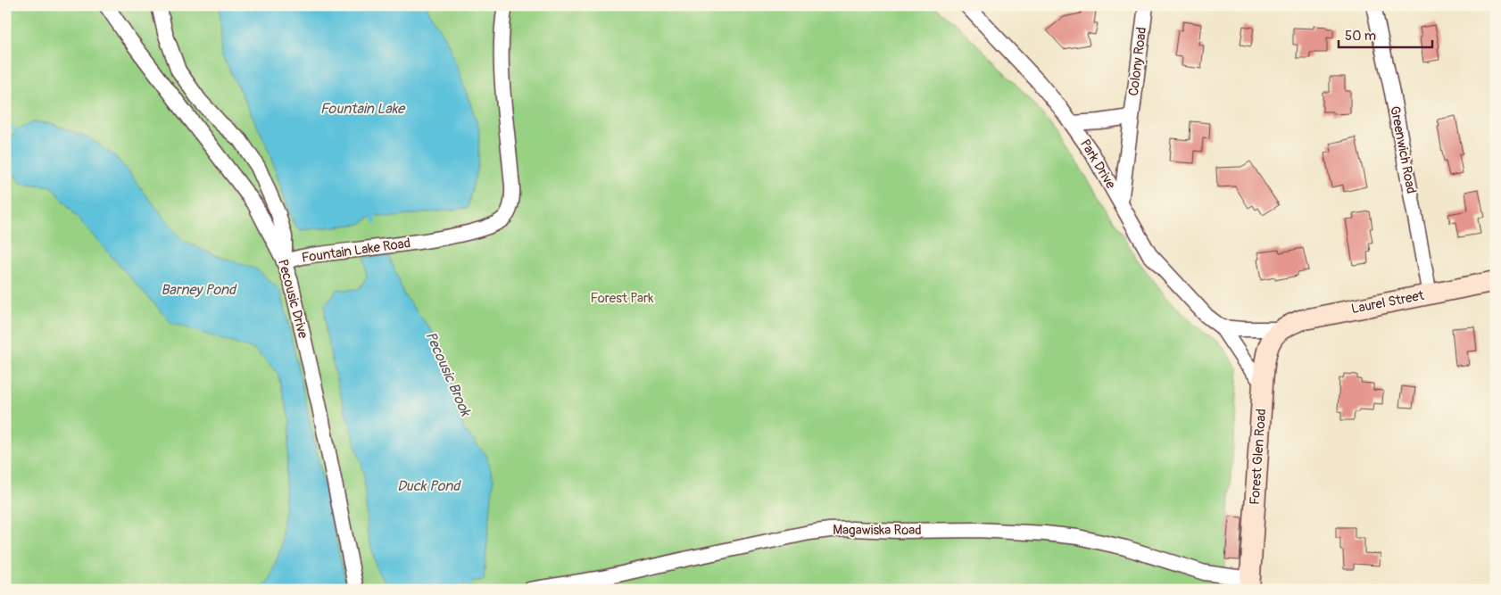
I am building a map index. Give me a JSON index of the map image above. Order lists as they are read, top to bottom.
{
  "streets": {
    "street": [
      "Colony Road",
      "Greenwich Road",
      "Park Drive",
      "Fountain Lake Road",
      "Pecousic Drive",
      "Laurel Street",
      "Forest Glen Road",
      "Magawiska Road"
    ]
  },
  "crossings": [
    ["Colony Road", "Park Drive"],
    ["Greenwich Road", "Laurel Street"],
    ["Park Drive", "Forest Glen Road"],
    ["Fountain Lake Road", "Pecousic Drive"],
    ["Laurel Street", "Forest Glen Road"],
    ["Forest Glen Road", "Magawiska Road"]
  ],
  "water": [
    "Fountain Lake",
    "Barney Pond",
    "Pecousic Brook",
    "Duck Pond"
  ],
  "parks": ["Forest Park"],
  "scale_bar": "50 m"
}
